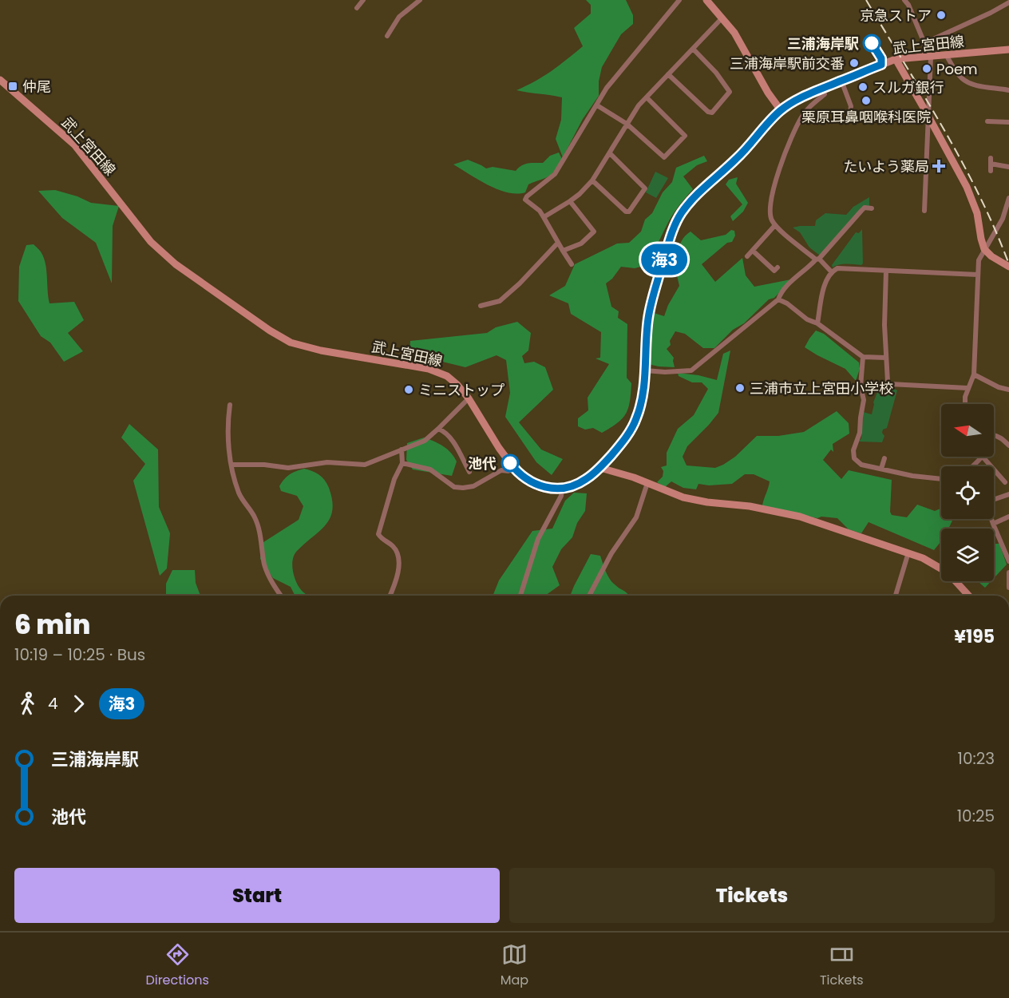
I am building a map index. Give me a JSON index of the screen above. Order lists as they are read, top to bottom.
{
  "streets": {
    "main road": ["武上宮田線"]
  },
  "places": {
    "other": [
      "京急ストア",
      "三浦海岸駅",
      "三浦海岸駅前交番",
      "Poem",
      "スルガ銀行",
      "栗原耳鼻咽喉科医院",
      "三浦市立上宮田小学校",
      "ミニストップ",
      "池代"
    ],
    "transit": ["仲尾"],
    "health": ["たいよう薬局"]
  },
  "lines": ["bus line 海3"],
  "north": "left",
  "page": {
    "on_map": "海3",
    "heading": ["6 min", "10:19 – 10:25 · Bus", "¥195"],
    "legs": ["4", "海3"],
    "list": [
      {
        "name": "三浦海岸駅",
        "value": "10:23"
      },
      {
        "name": "池代",
        "value": "10:25"
      }
    ],
    "buttons": ["Start", "Tickets"],
    "tabs": ["Directions", "Map", "Tickets"]
  }
}
